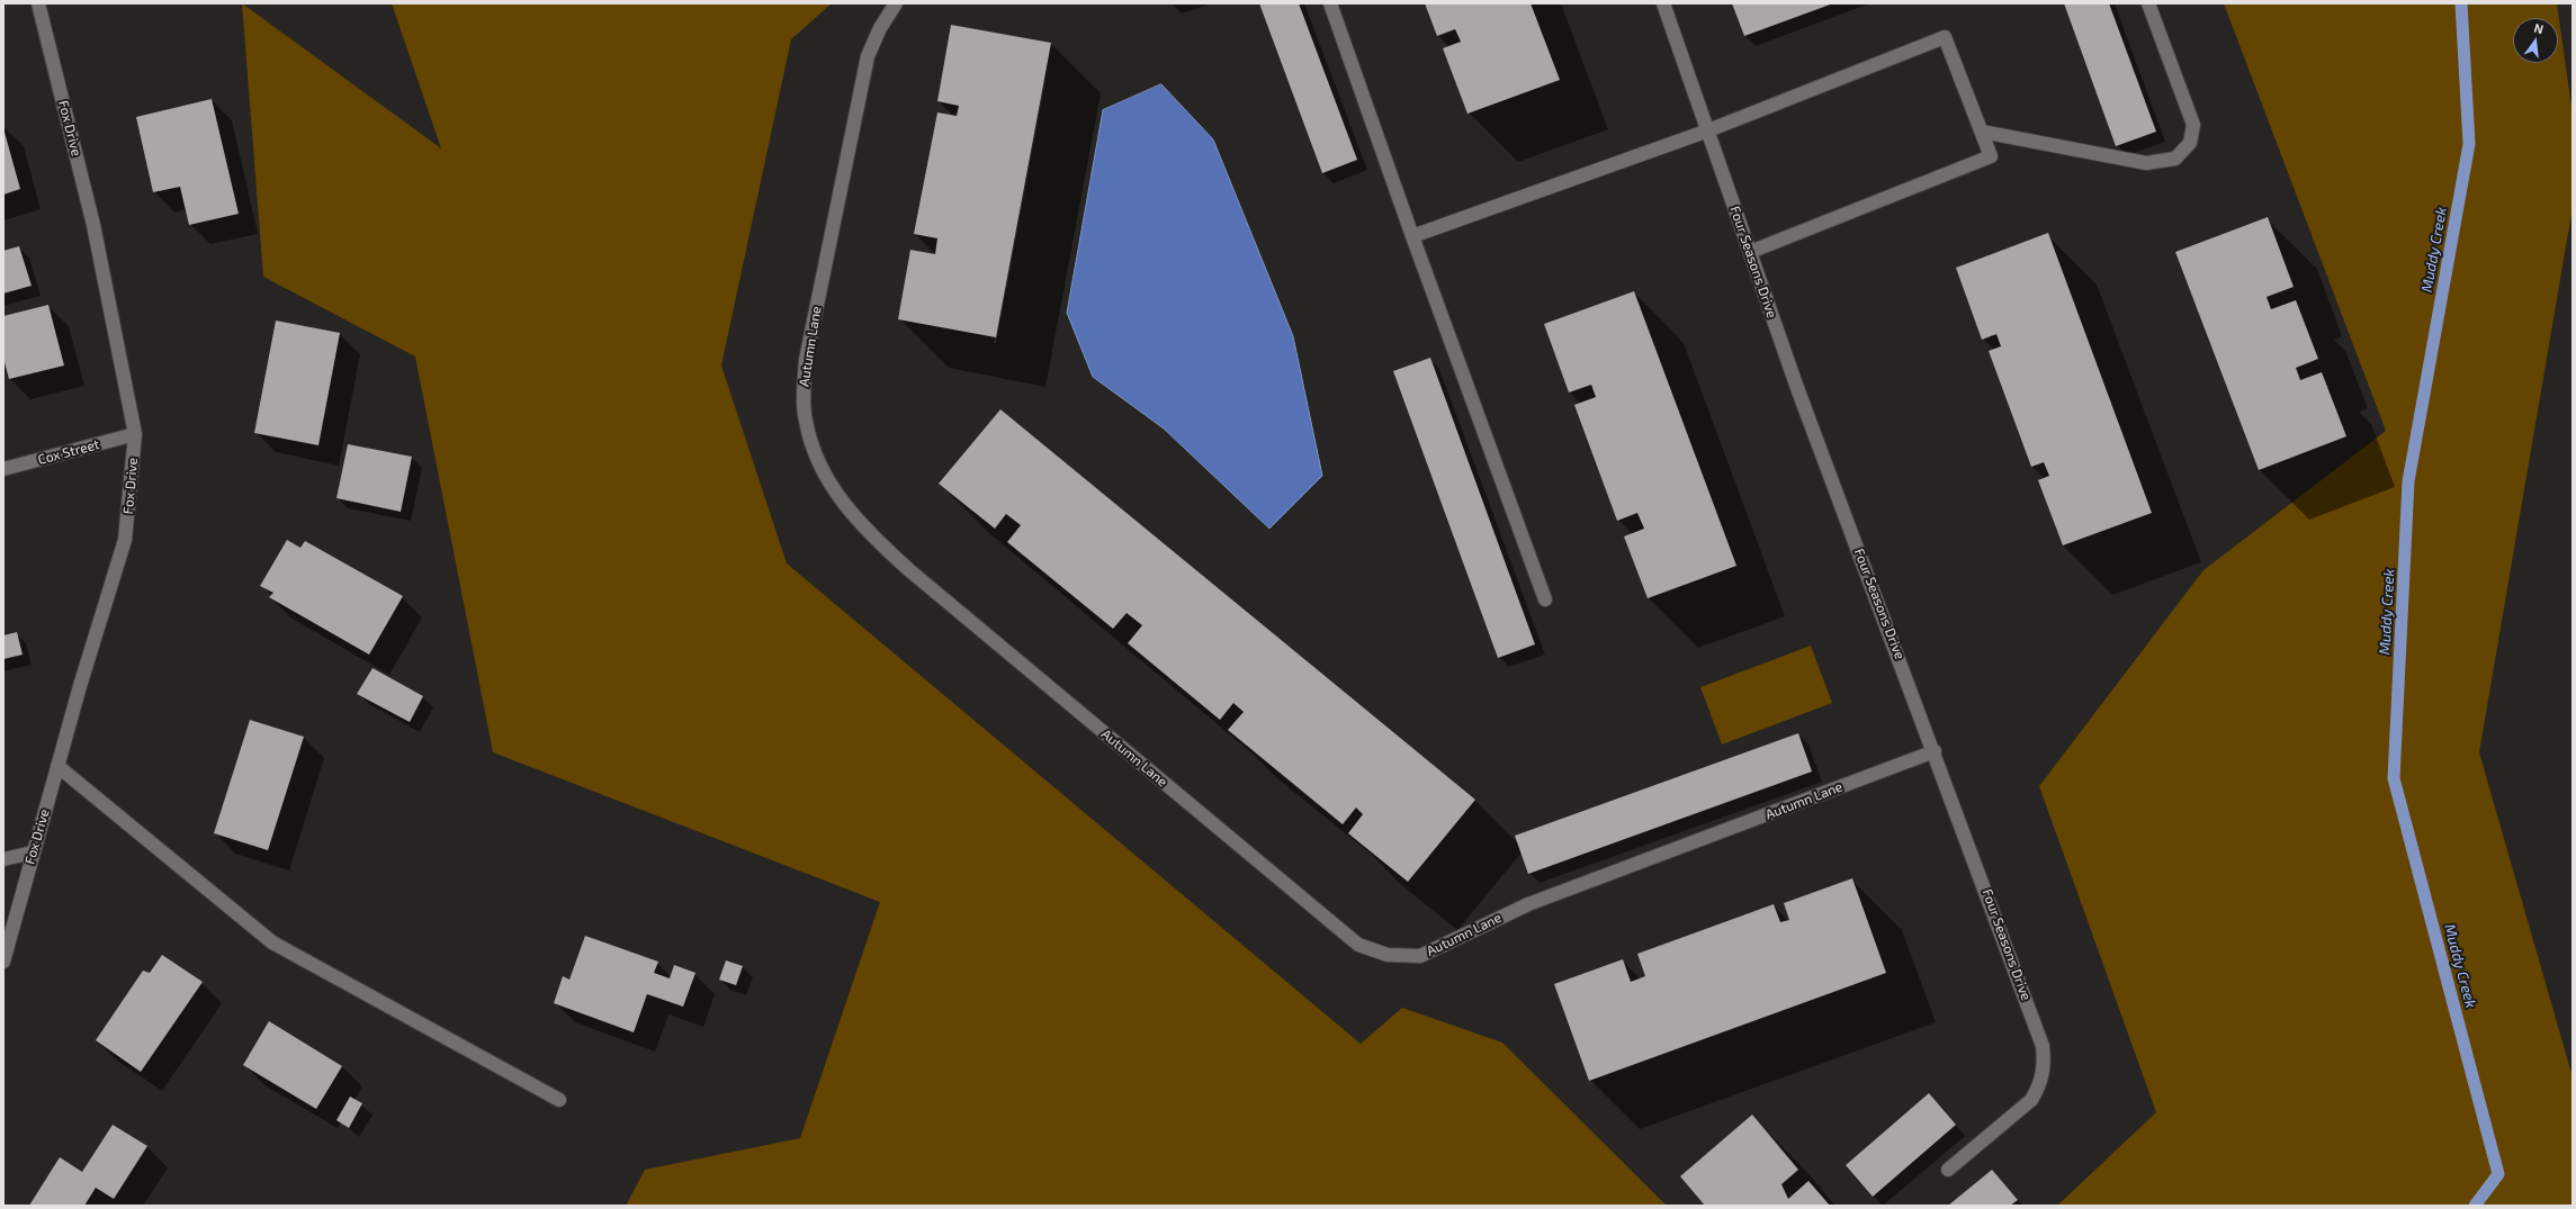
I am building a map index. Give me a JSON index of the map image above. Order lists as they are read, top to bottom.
{
  "streets": {
    "street": [
      "Fox Drive",
      "Four Seasons Drive",
      "Autumn Lane",
      "Cox Street"
    ]
  },
  "crossings": [
    ["Fox Drive", "Cox Street"],
    ["Four Seasons Drive", "Autumn Lane"]
  ],
  "water": ["Muddy Creek"],
  "north": "top"
}
